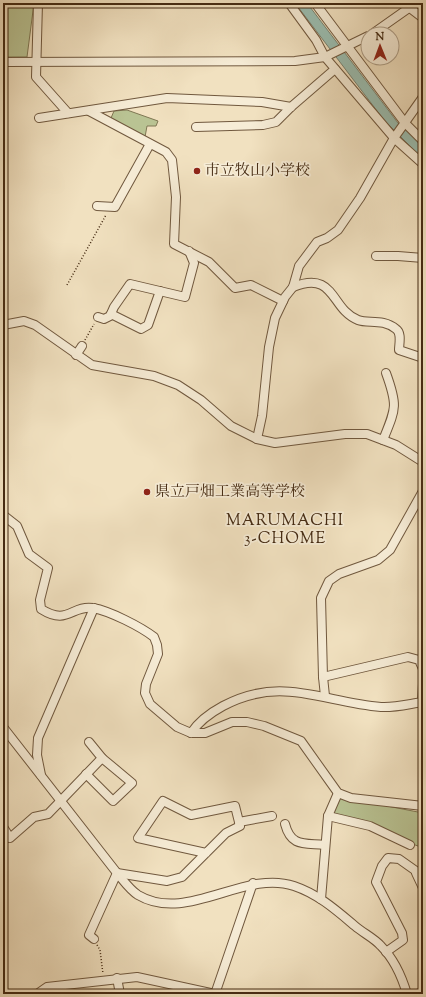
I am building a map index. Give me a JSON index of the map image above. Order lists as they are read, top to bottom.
{
  "districts": ["MARUMACHI 3-CHOME"],
  "places": ["市立牧山小学校", "県立戸畑工業高等学校"],
  "north": "top"
}
